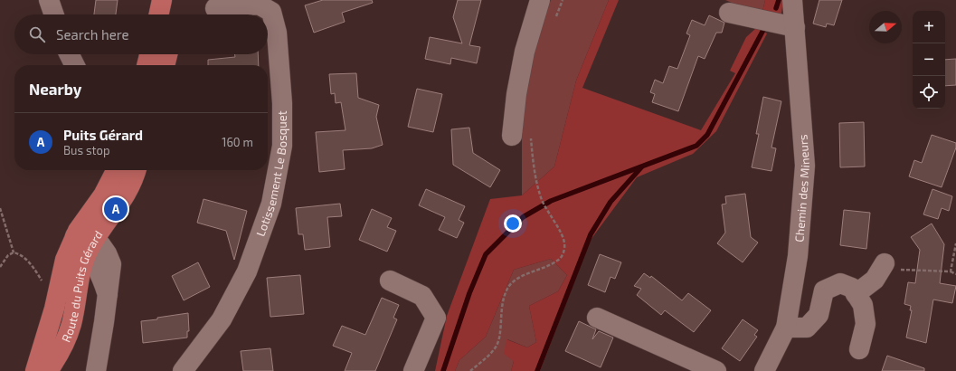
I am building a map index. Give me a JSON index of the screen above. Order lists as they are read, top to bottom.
{
  "streets": {
    "main road": ["Route du Puits Gérard"],
    "street": ["Lotissement Le Bosquet", "Chemin des Mineurs"]
  },
  "north": "right",
  "page": {
    "map_buttons": ["+", "−"],
    "search": "Search here",
    "heading": "Nearby",
    "list": [
      {
        "mark": "A",
        "name": "Puits Gérard",
        "note": "Bus stop",
        "value": "160 m"
      }
    ],
    "pins": "A"
  }
}
